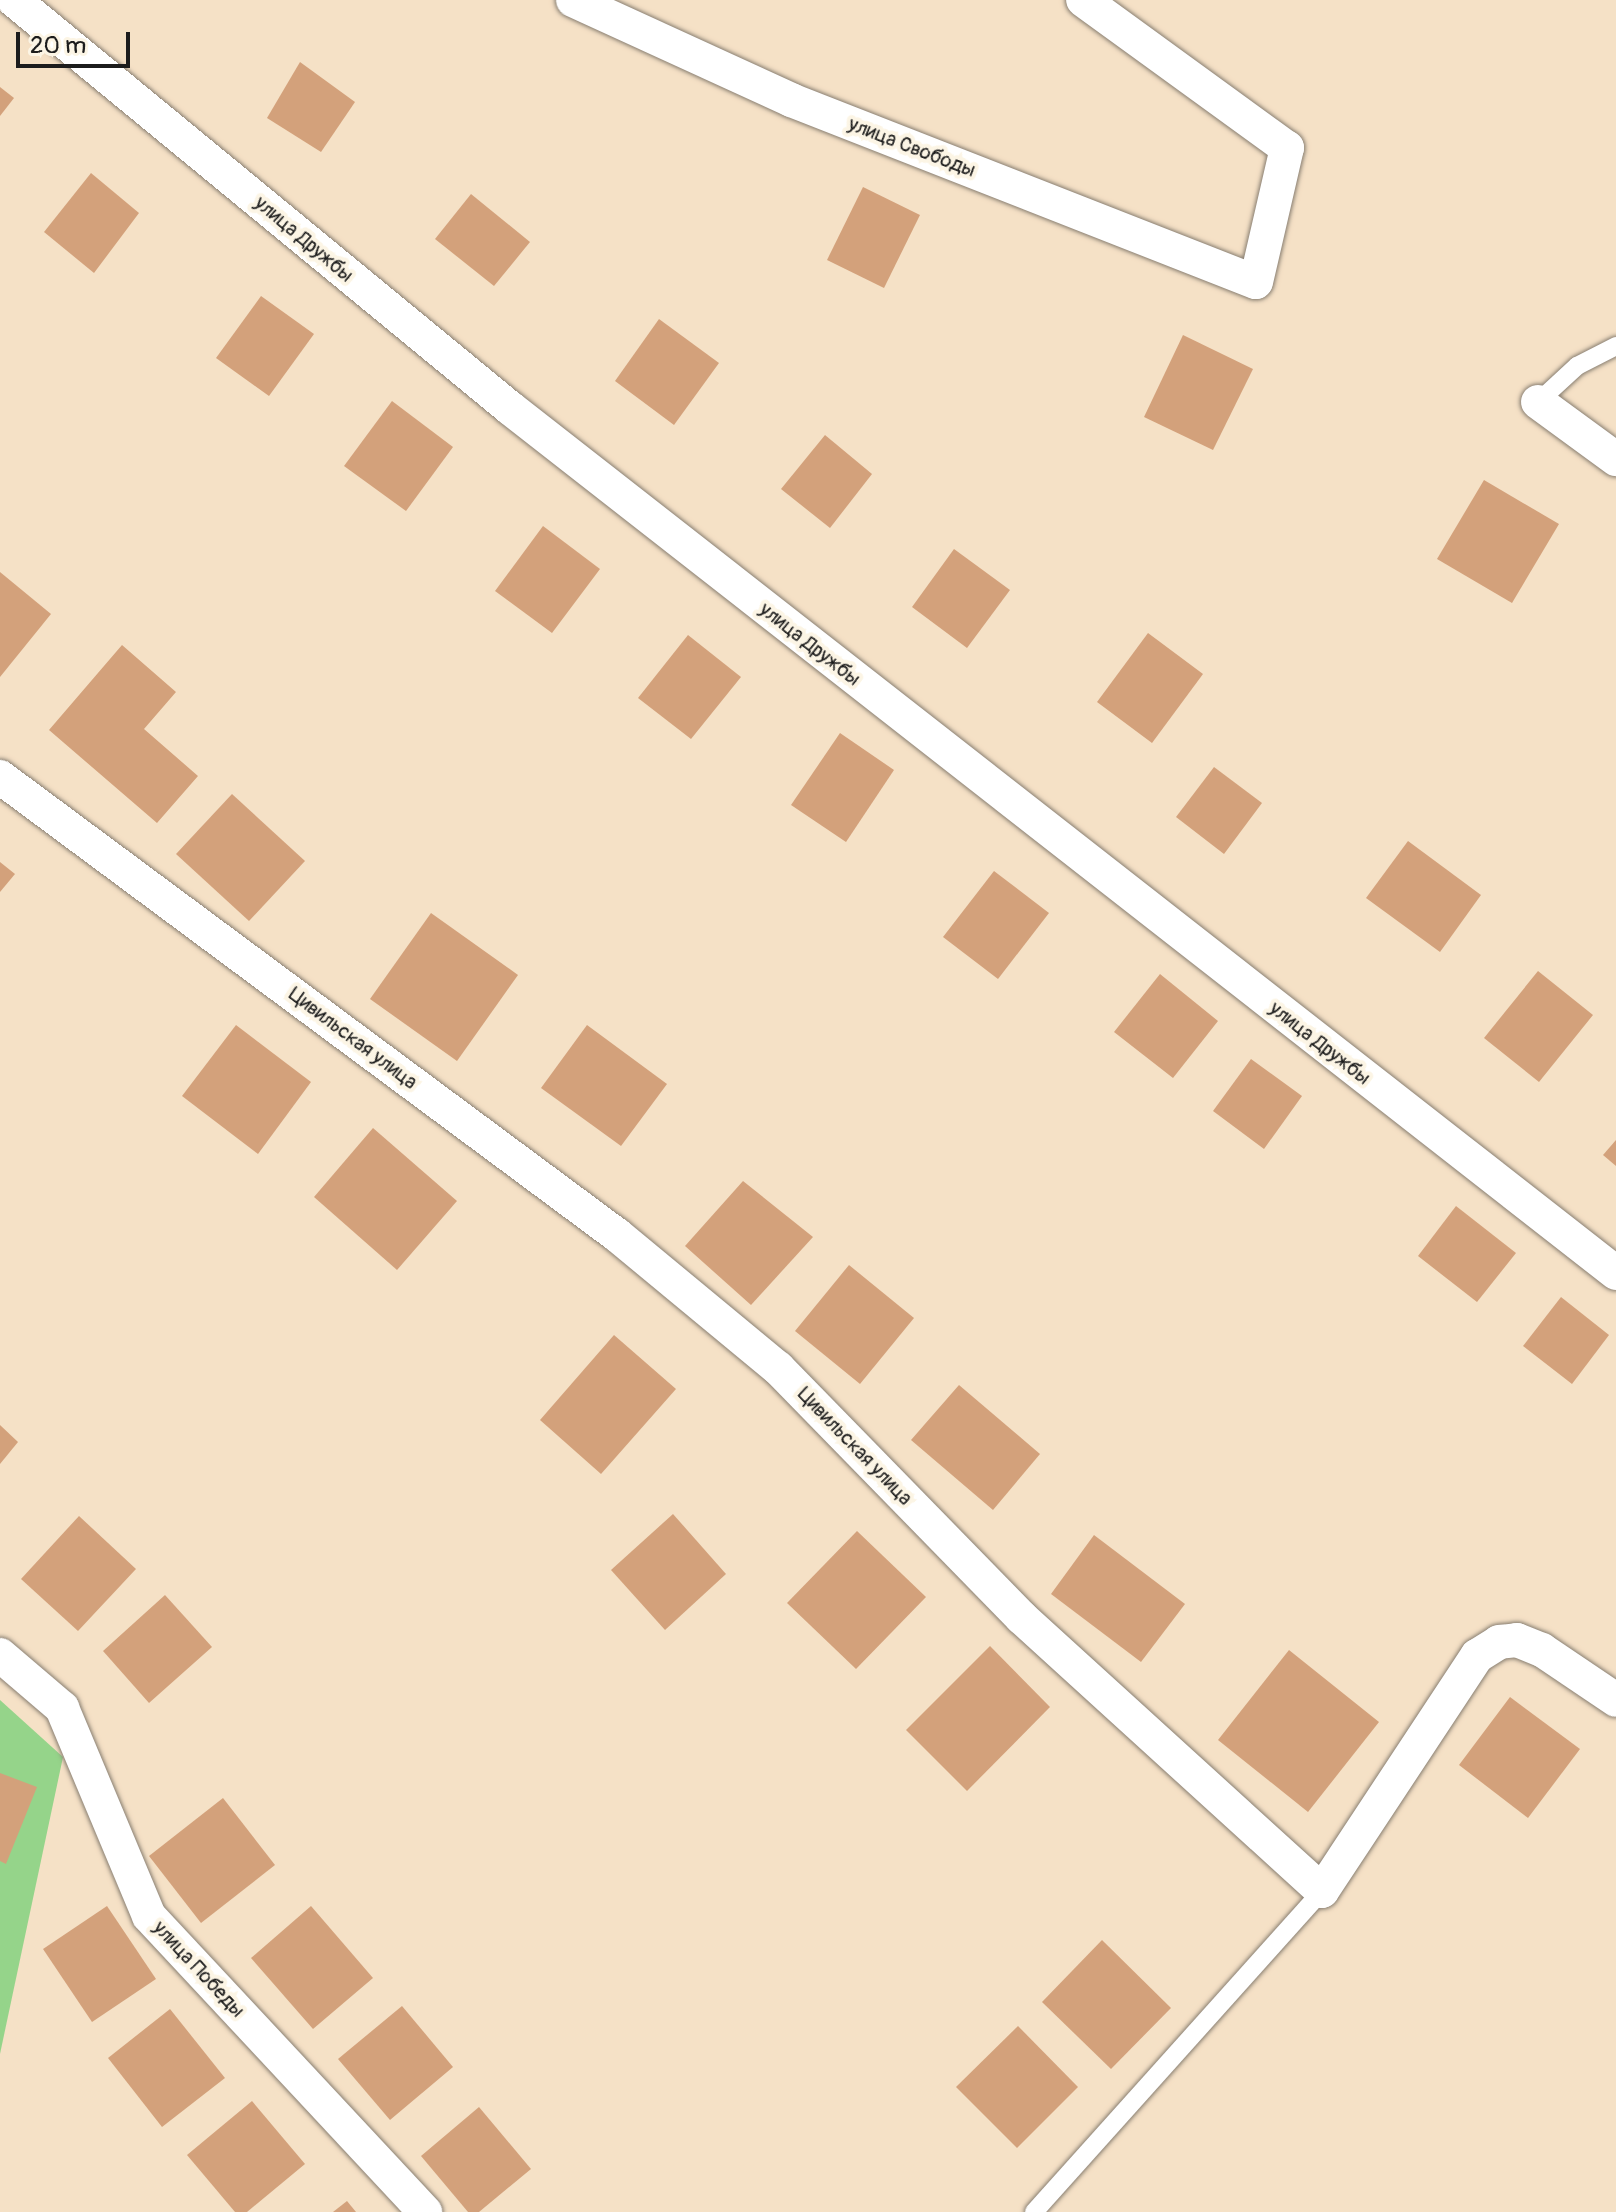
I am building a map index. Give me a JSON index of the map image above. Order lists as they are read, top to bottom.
{
  "streets": {
    "street": [
      "улица Свободы",
      "улица Дружбы",
      "Цивильская улица",
      "улица Победы"
    ]
  },
  "scale_bar": "20 m"
}
